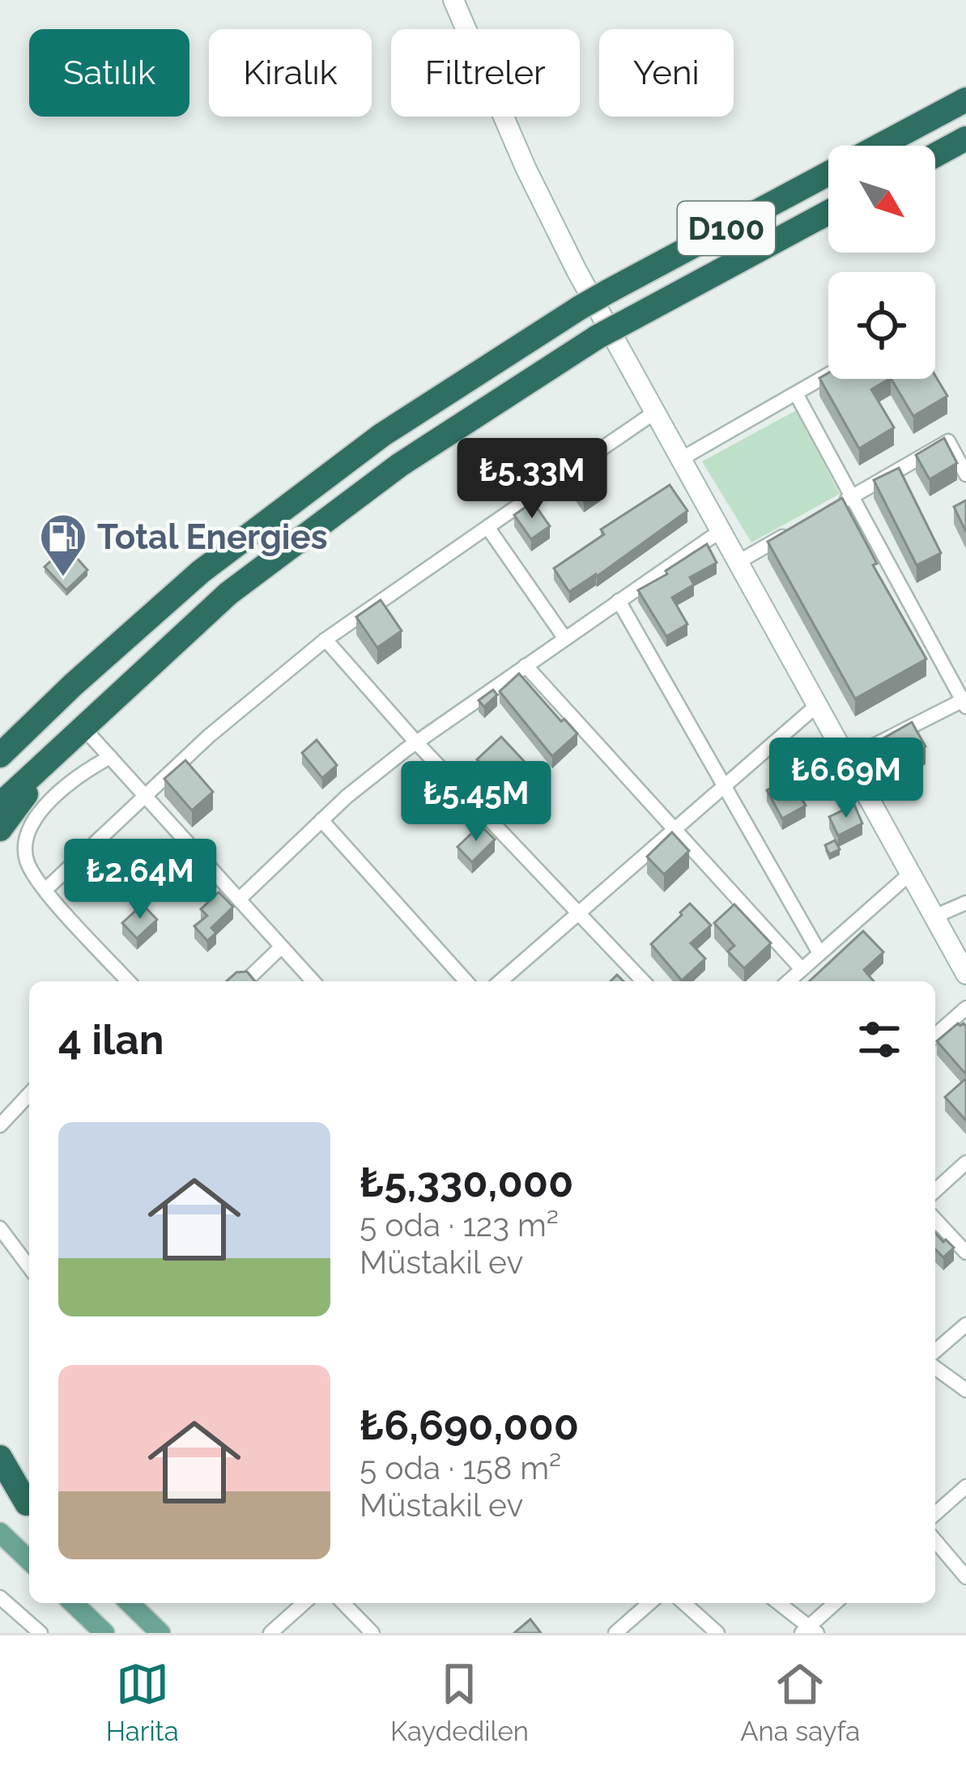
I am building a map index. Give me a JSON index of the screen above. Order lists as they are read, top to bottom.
{
  "streets": {
    "highway": ["D100"]
  },
  "places": {
    "fuel station": ["Total Energies"]
  },
  "north": "bottom right",
  "page": {
    "chip": [
      "Satılık",
      "Kiralık",
      "Filtreler",
      "Yeni"
    ],
    "price": [
      "₺5.33M",
      "₺6.69M",
      "₺5.45M",
      "₺2.64M"
    ],
    "heading": "4 ilan",
    "list": [
      {
        "name": "₺5,330,000",
        "note": "5 oda · 123 m² · Müstakil ev"
      },
      {
        "name": "₺6,690,000",
        "note": "5 oda · 158 m² · Müstakil ev"
      }
    ],
    "tabs": ["Harita", "Kaydedilen", "Ana sayfa"]
  }
}
